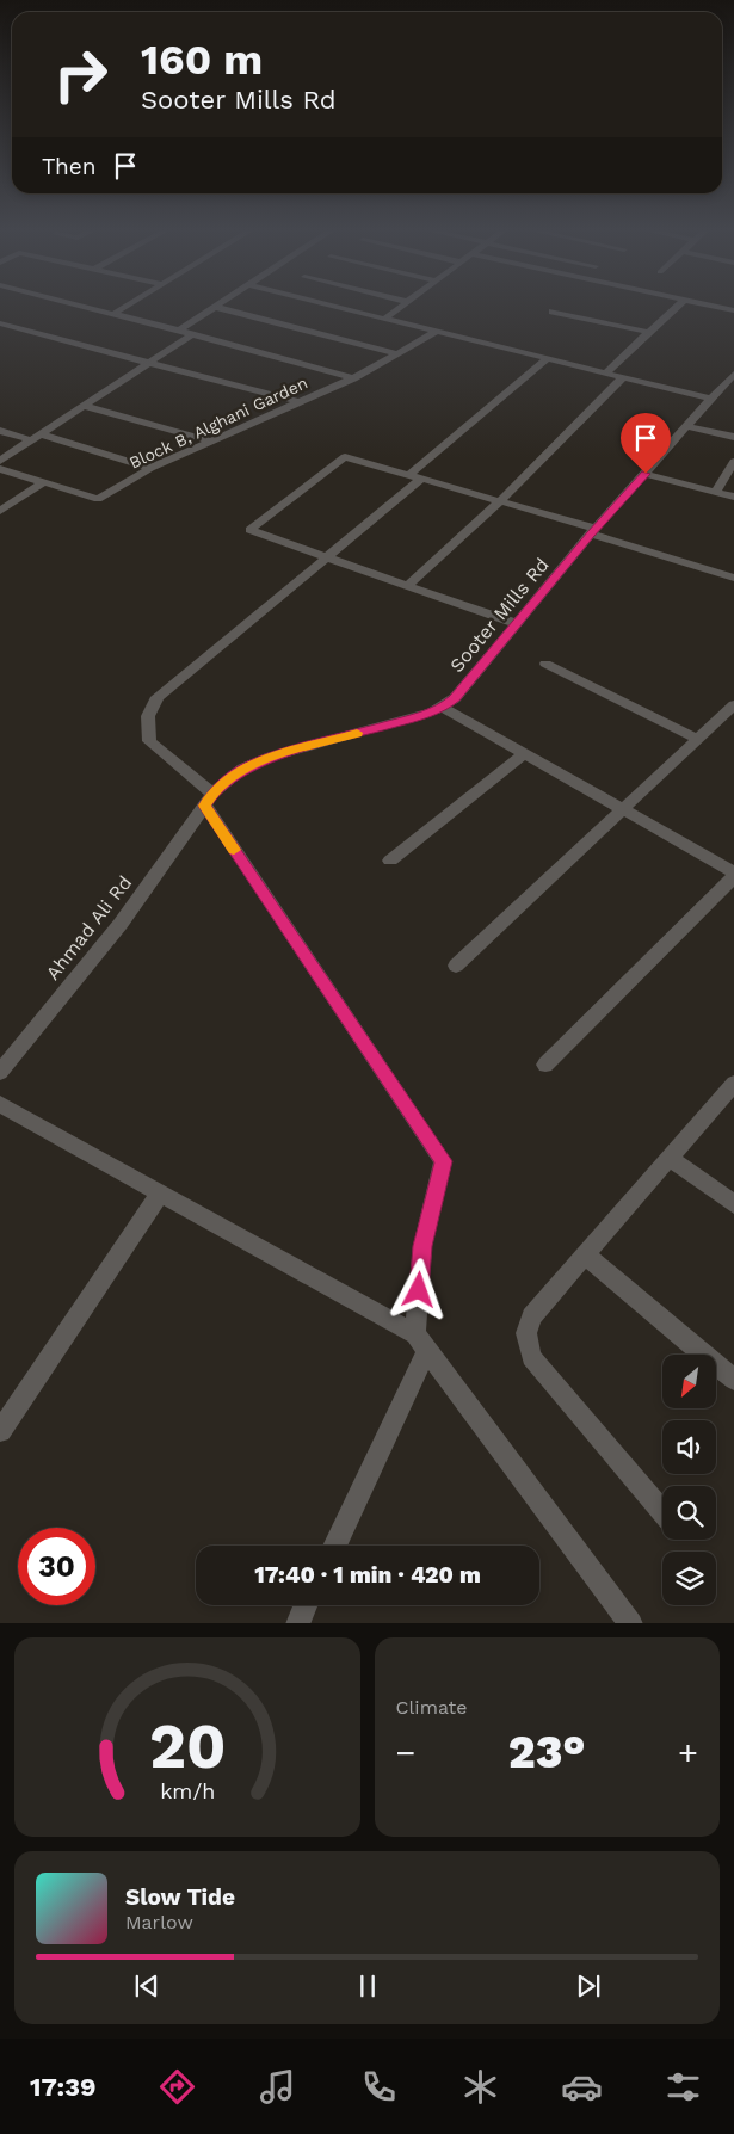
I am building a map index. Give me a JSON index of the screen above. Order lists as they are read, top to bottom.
{
  "streets": {
    "street": ["Block B, Alghani Garden", "Sooter Mills Rd", "Ahmad Ali Rd"]
  },
  "crossings": [
    ["Sooter Mills Rd", "Ahmad Ali Rd"]
  ],
  "north": "bottom left",
  "page": {
    "turn": ["160 m", "Sooter Mills Rd"],
    "then": "Then",
    "limit": "30",
    "trip": "17:40 · 1 min · 420 m",
    "tile": "Climate",
    "heat": ["−", "23°", "+"],
    "song": ["Slow Tide", "Marlow"],
    "tabs": "17:39",
    "gauge": ["20", "km/h"]
  }
}
